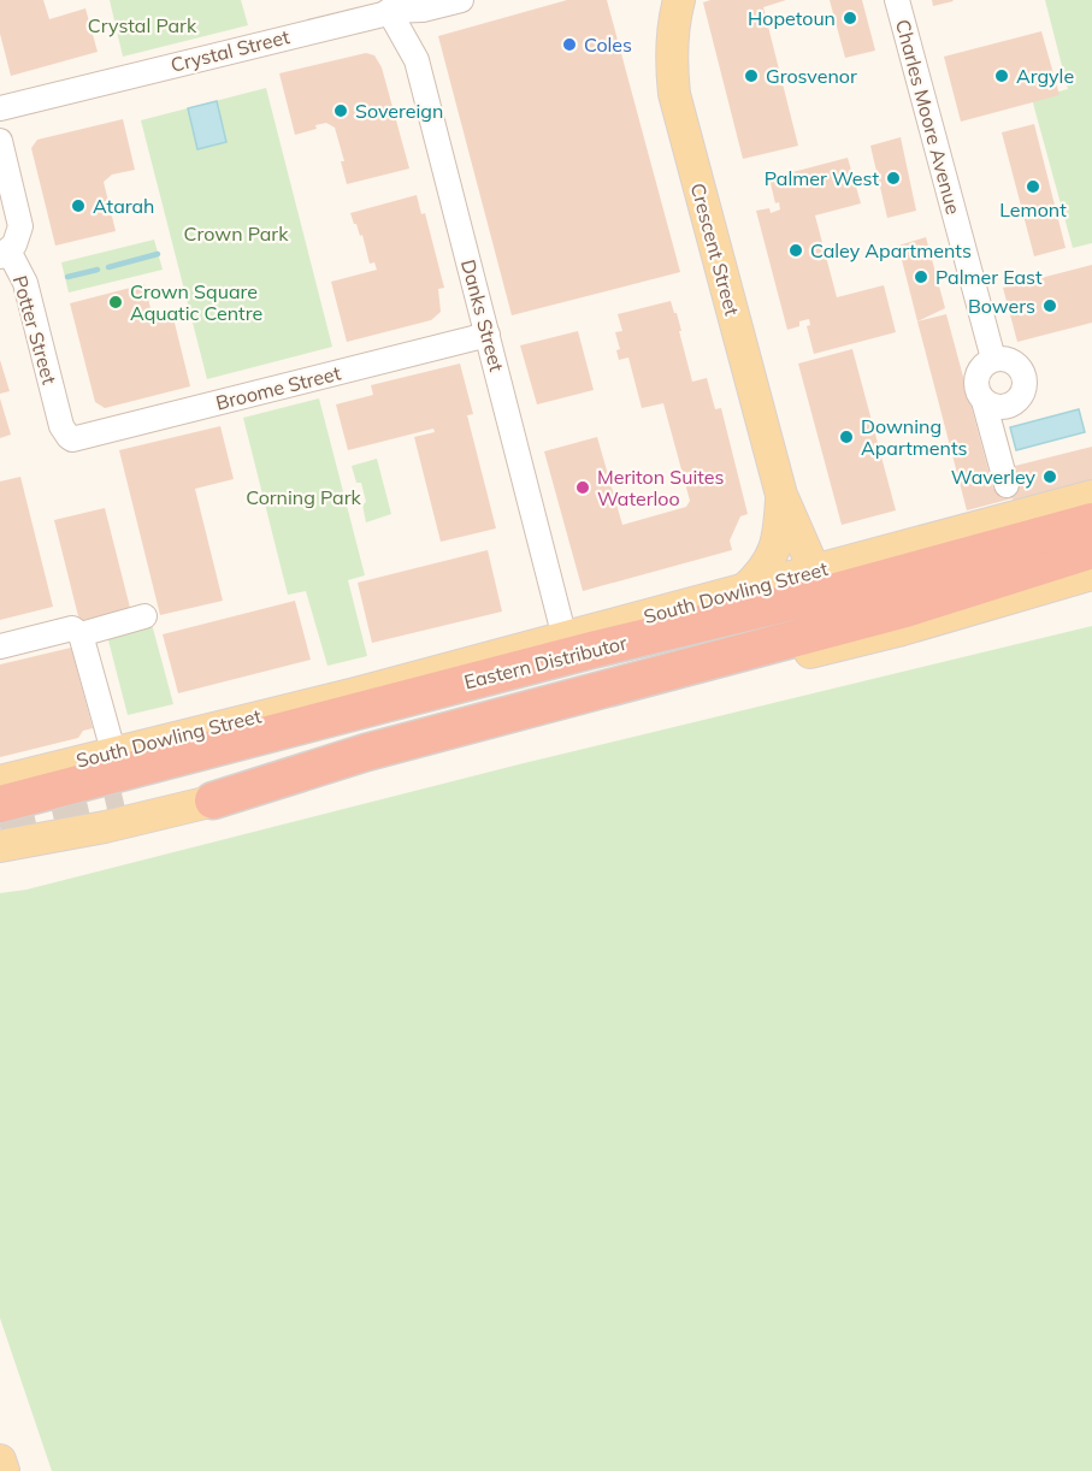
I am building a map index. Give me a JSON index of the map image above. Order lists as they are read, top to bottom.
{
  "streets": {
    "highway": ["Eastern Distributor"],
    "main road": ["Crescent Street", "South Dowling Street"],
    "street": [
      "Crystal Street",
      "Charles Moore Avenue",
      "Danks Street",
      "Potter Street",
      "Broome Street"
    ]
  },
  "crossings": [
    ["Crystal Street", "Danks Street"],
    ["Crescent Street", "South Dowling Street"],
    ["Danks Street", "Broome Street"],
    ["Danks Street", "South Dowling Street"],
    ["Potter Street", "Broome Street"]
  ],
  "parks": ["Crystal Park", "Crown Park", "Corning Park"],
  "places": [
    "Hopetoun",
    "Coles",
    "Grosvenor",
    "Argyle",
    "Sovereign",
    "Palmer West",
    "Lemont",
    "Atarah",
    "Caley Apartments",
    "Palmer East",
    "Crown Square Aquatic Centre",
    "Bowers",
    "Downing Apartments",
    "Waverley",
    "Meriton Suites Waterloo"
  ]
}
